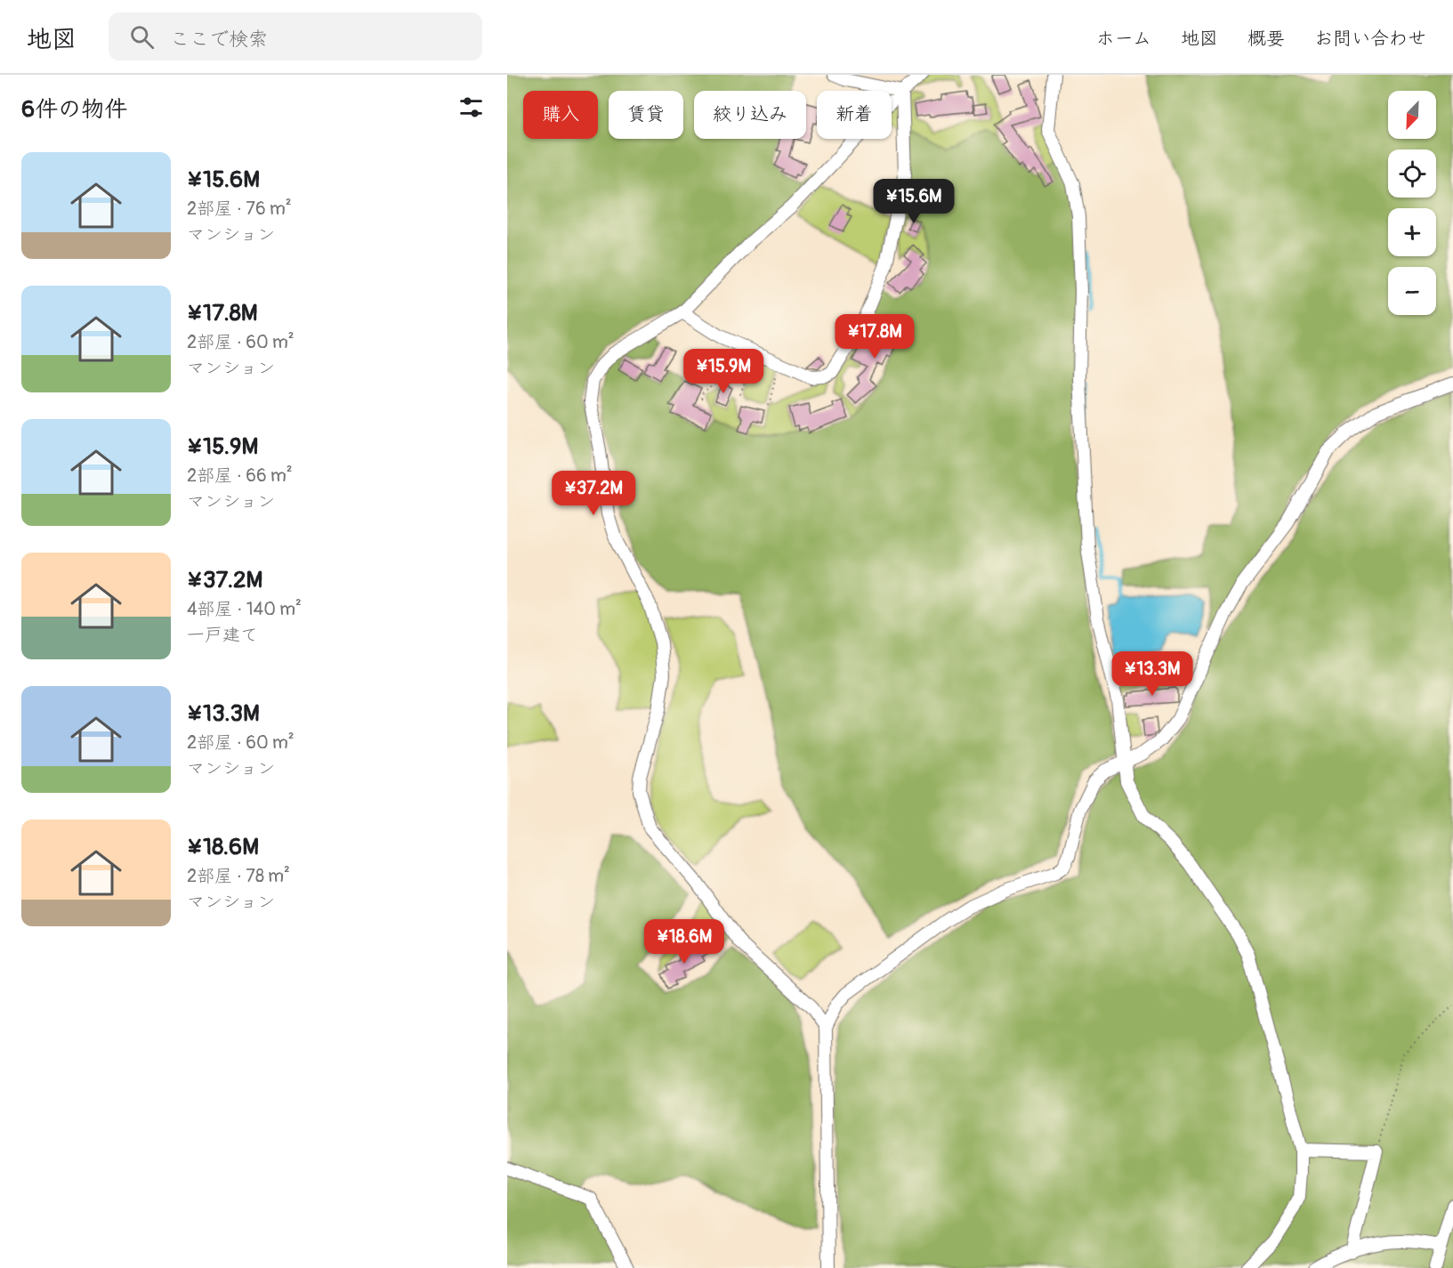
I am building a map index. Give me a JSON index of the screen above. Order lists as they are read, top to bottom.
{
  "north": "bottom left",
  "page": {
    "header": "地図",
    "search": "ここで検索",
    "nav": [
      "ホーム",
      "地図",
      "概要",
      "お問い合わせ"
    ],
    "heading": "6件の物件",
    "map_buttons": ["+", "−"],
    "chip": [
      "購入",
      "賃貸",
      "絞り込み",
      "新着"
    ],
    "list": [
      {
        "name": "¥15.6M",
        "note": "2部屋 · 76 m² · マンション"
      },
      {
        "name": "¥17.8M",
        "note": "2部屋 · 60 m² · マンション"
      },
      {
        "name": "¥15.9M",
        "note": "2部屋 · 66 m² · マンション"
      },
      {
        "name": "¥37.2M",
        "note": "4部屋 · 140 m² · 一戸建て"
      },
      {
        "name": "¥13.3M",
        "note": "2部屋 · 60 m² · マンション"
      },
      {
        "name": "¥18.6M",
        "note": "2部屋 · 78 m² · マンション"
      }
    ],
    "price": [
      "¥15.6M",
      "¥17.8M",
      "¥15.9M",
      "¥37.2M",
      "¥13.3M",
      "¥18.6M"
    ]
  }
}
